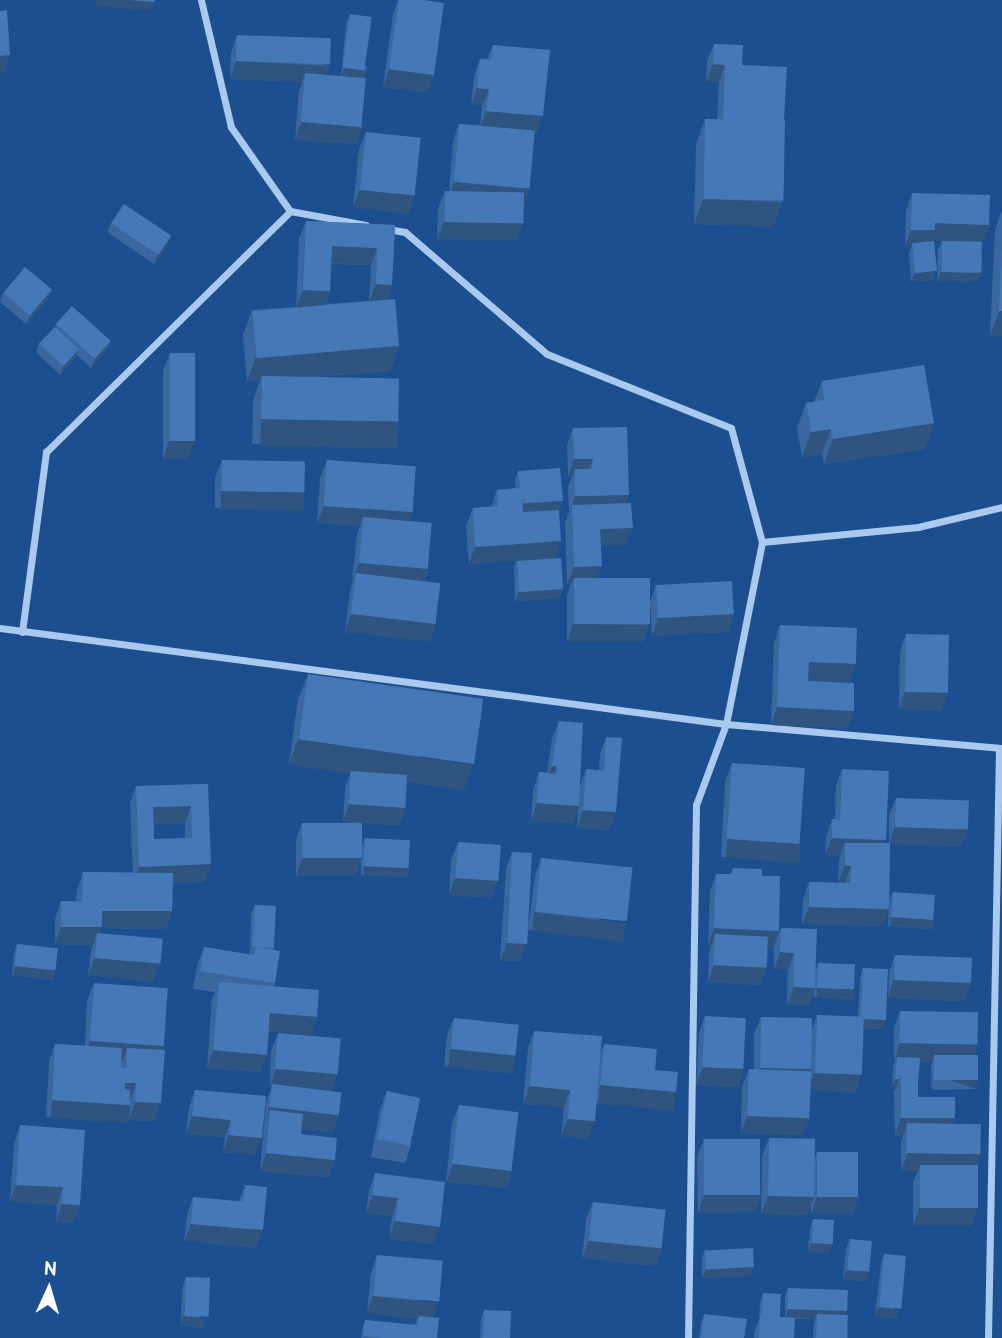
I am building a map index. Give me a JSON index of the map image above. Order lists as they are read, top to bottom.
{
  "north": "top"
}
